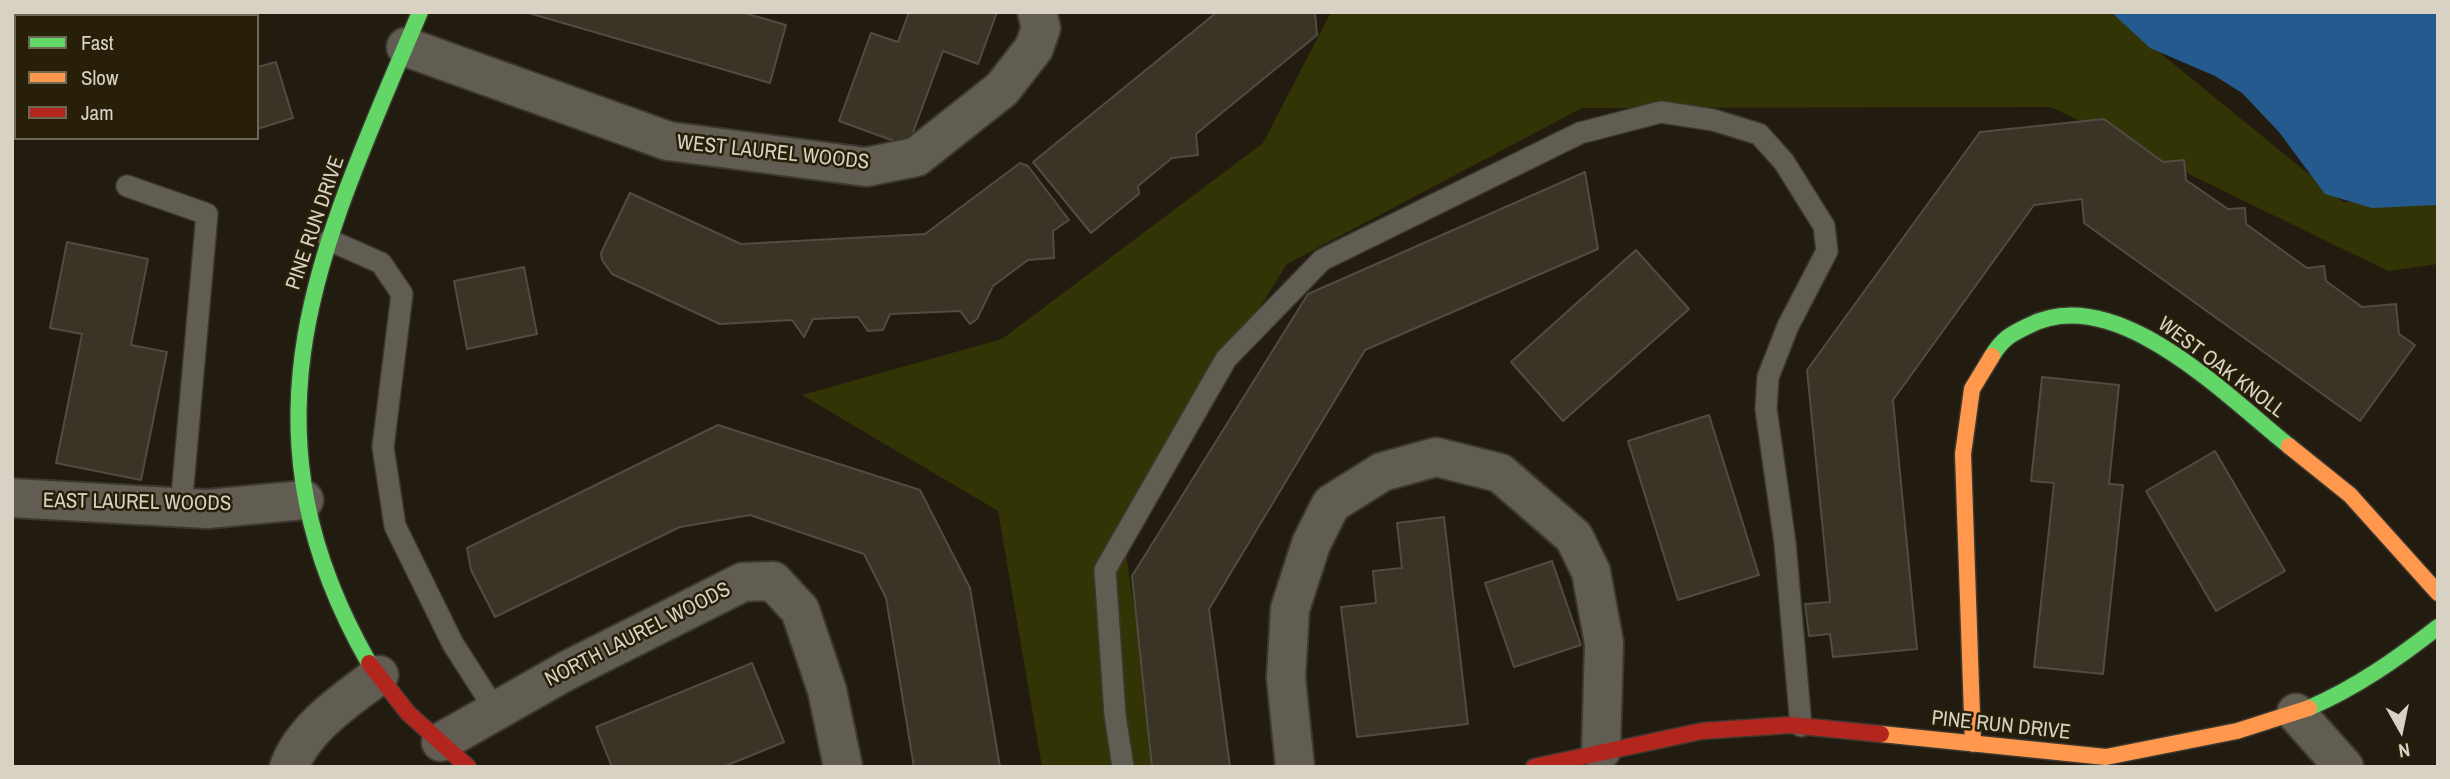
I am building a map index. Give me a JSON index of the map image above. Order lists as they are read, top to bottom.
{
  "streets": {
    "street": [
      "WEST LAUREL WOODS",
      "PINE RUN DRIVE",
      "WEST OAK KNOLL",
      "EAST LAUREL WOODS",
      "NORTH LAUREL WOODS"
    ]
  },
  "crossings": [
    ["WEST LAUREL WOODS", "PINE RUN DRIVE"],
    ["PINE RUN DRIVE", "WEST OAK KNOLL"],
    ["PINE RUN DRIVE", "EAST LAUREL WOODS"],
    ["PINE RUN DRIVE", "NORTH LAUREL WOODS"]
  ],
  "legend": ["Fast", "Slow", "Jam"],
  "north": "bottom"
}
